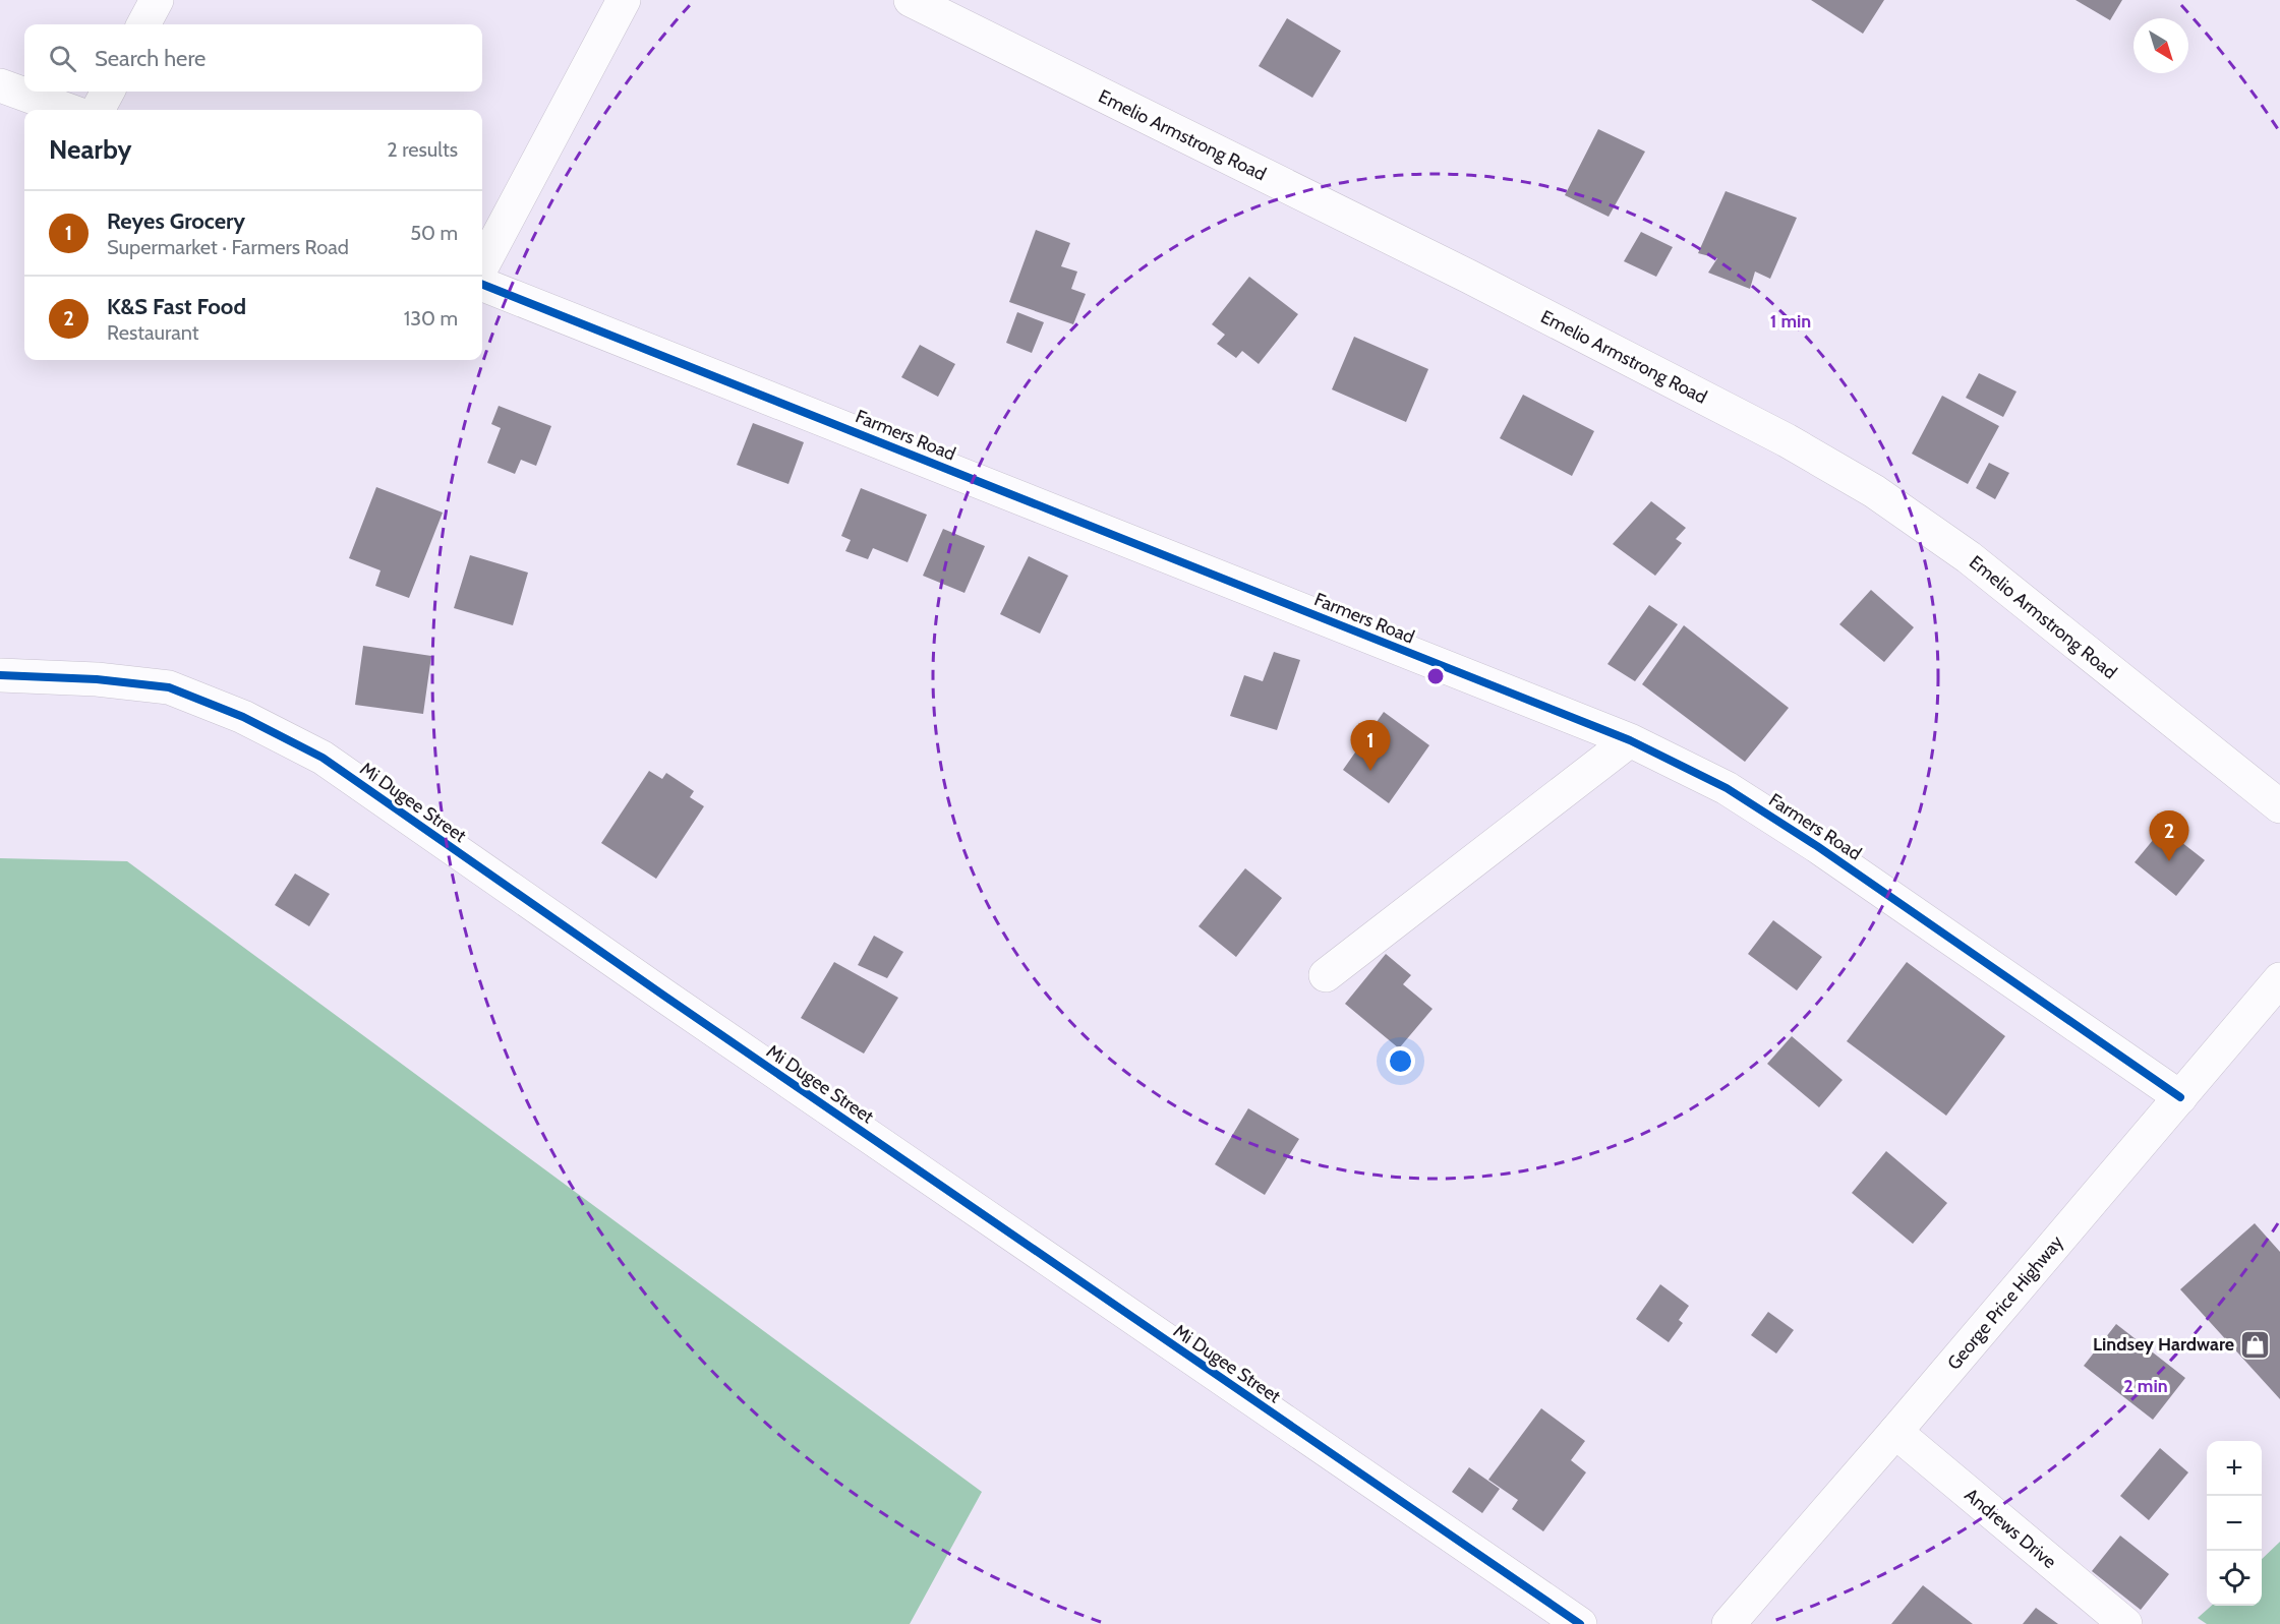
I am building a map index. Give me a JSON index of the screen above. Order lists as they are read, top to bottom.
{
  "streets": {
    "main road": [
      "Emelio Armstrong Road",
      "Farmers Road",
      "Mi Dugee Street",
      "George Price Highway",
      "Andrews Drive"
    ]
  },
  "crossings": [
    ["Farmers Road", "George Price Highway"],
    ["George Price Highway", "Andrews Drive"]
  ],
  "places": {
    "shop": ["Lindsey Hardware"]
  },
  "north": "bottom right",
  "page": {
    "search": "Search here",
    "heading": ["Nearby", "2 results"],
    "list": [
      {
        "mark": "1",
        "name": "Reyes Grocery",
        "note": "Supermarket · Farmers Road",
        "value": "50 m"
      },
      {
        "mark": "2",
        "name": "K&S Fast Food",
        "note": "Restaurant",
        "value": "130 m"
      }
    ],
    "pins": ["1", "2"],
    "map_buttons": ["+", "−"]
  },
  "rings": ["1 min", "2 min"]
}
